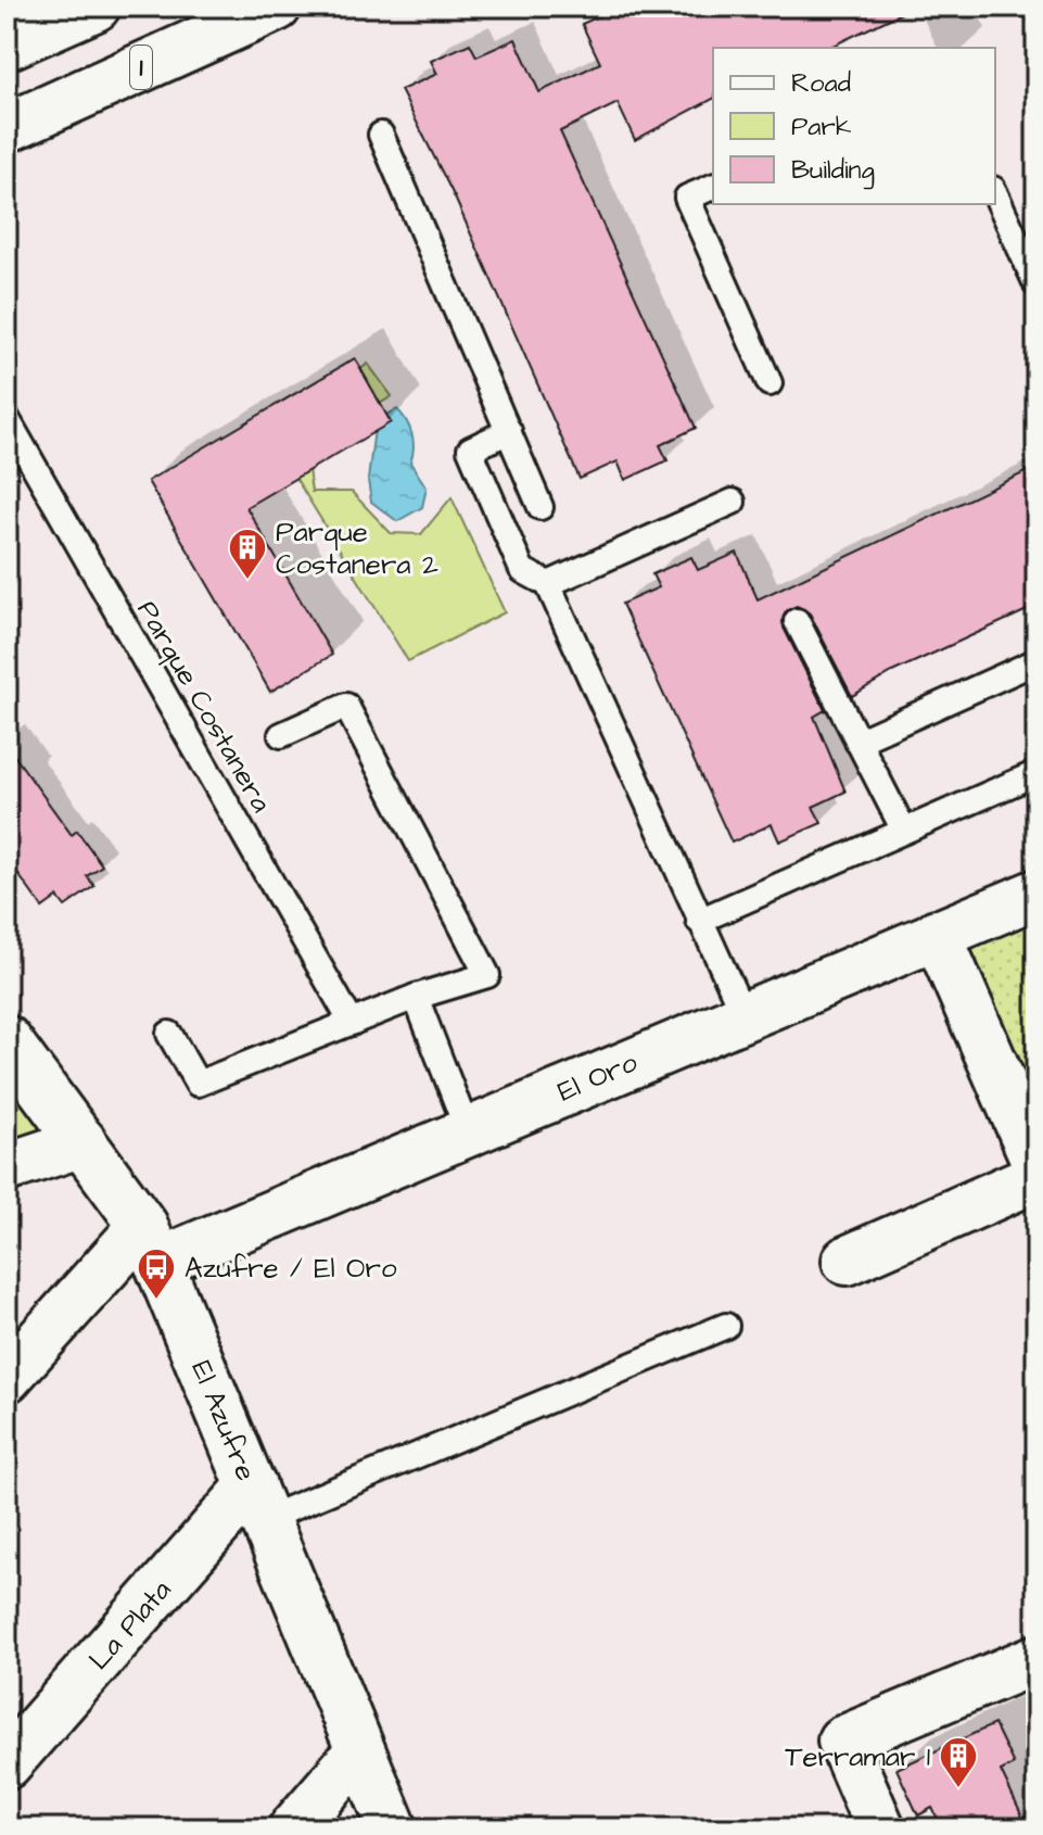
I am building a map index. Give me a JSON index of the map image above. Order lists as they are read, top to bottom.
{
  "streets": {
    "main road": [
      "1",
      "El Oro",
      "El Azufre",
      "La Plata"
    ],
    "lane": ["Parque Costanera"]
  },
  "crossings": [
    ["El Oro", "El Azufre"],
    ["El Azufre", "La Plata"]
  ],
  "places": {
    "building": ["Parque Costanera 2", "Terramar 1"],
    "bus stop": ["Azufre / El Oro"]
  },
  "legend": ["Road", "Park", "Building"]
}
